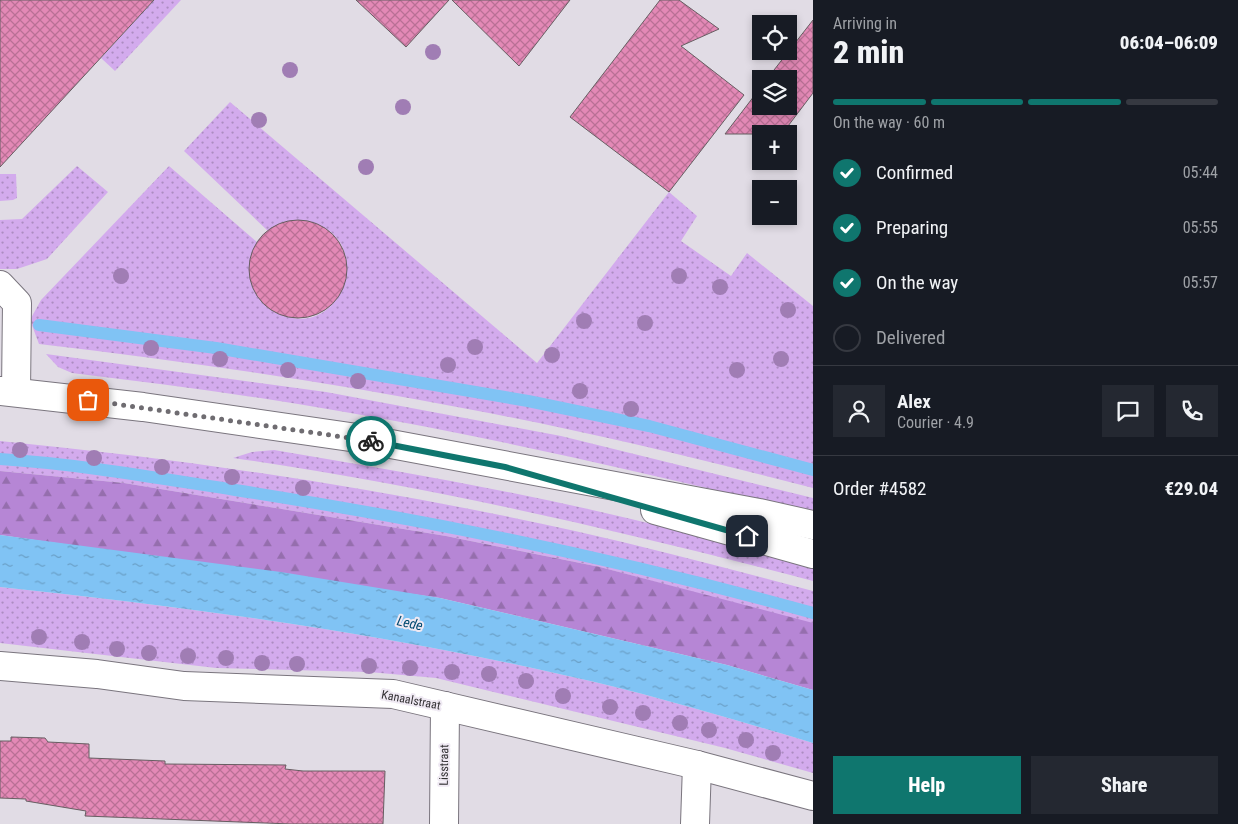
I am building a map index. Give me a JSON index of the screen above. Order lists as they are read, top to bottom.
{
  "streets": {
    "street": ["Kanaalstraat", "Lisstraat"]
  },
  "crossings": [
    ["Kanaalstraat", "Lisstraat"]
  ],
  "water": ["Lede"],
  "page": {
    "heading": ["2 min", "Arriving in", "06:04–06:09"],
    "panel": [
      "Alex",
      "Courier · 4.9",
      "Order #4582",
      "€29.04"
    ],
    "map_buttons": ["+", "−"],
    "bar": "On the way · 60 m",
    "list": [
      ["Confirmed", "05:44"],
      ["Preparing", "05:55"],
      ["On the way", "05:57"],
      "Delivered"
    ],
    "buttons": ["Help", "Share"]
  }
}
